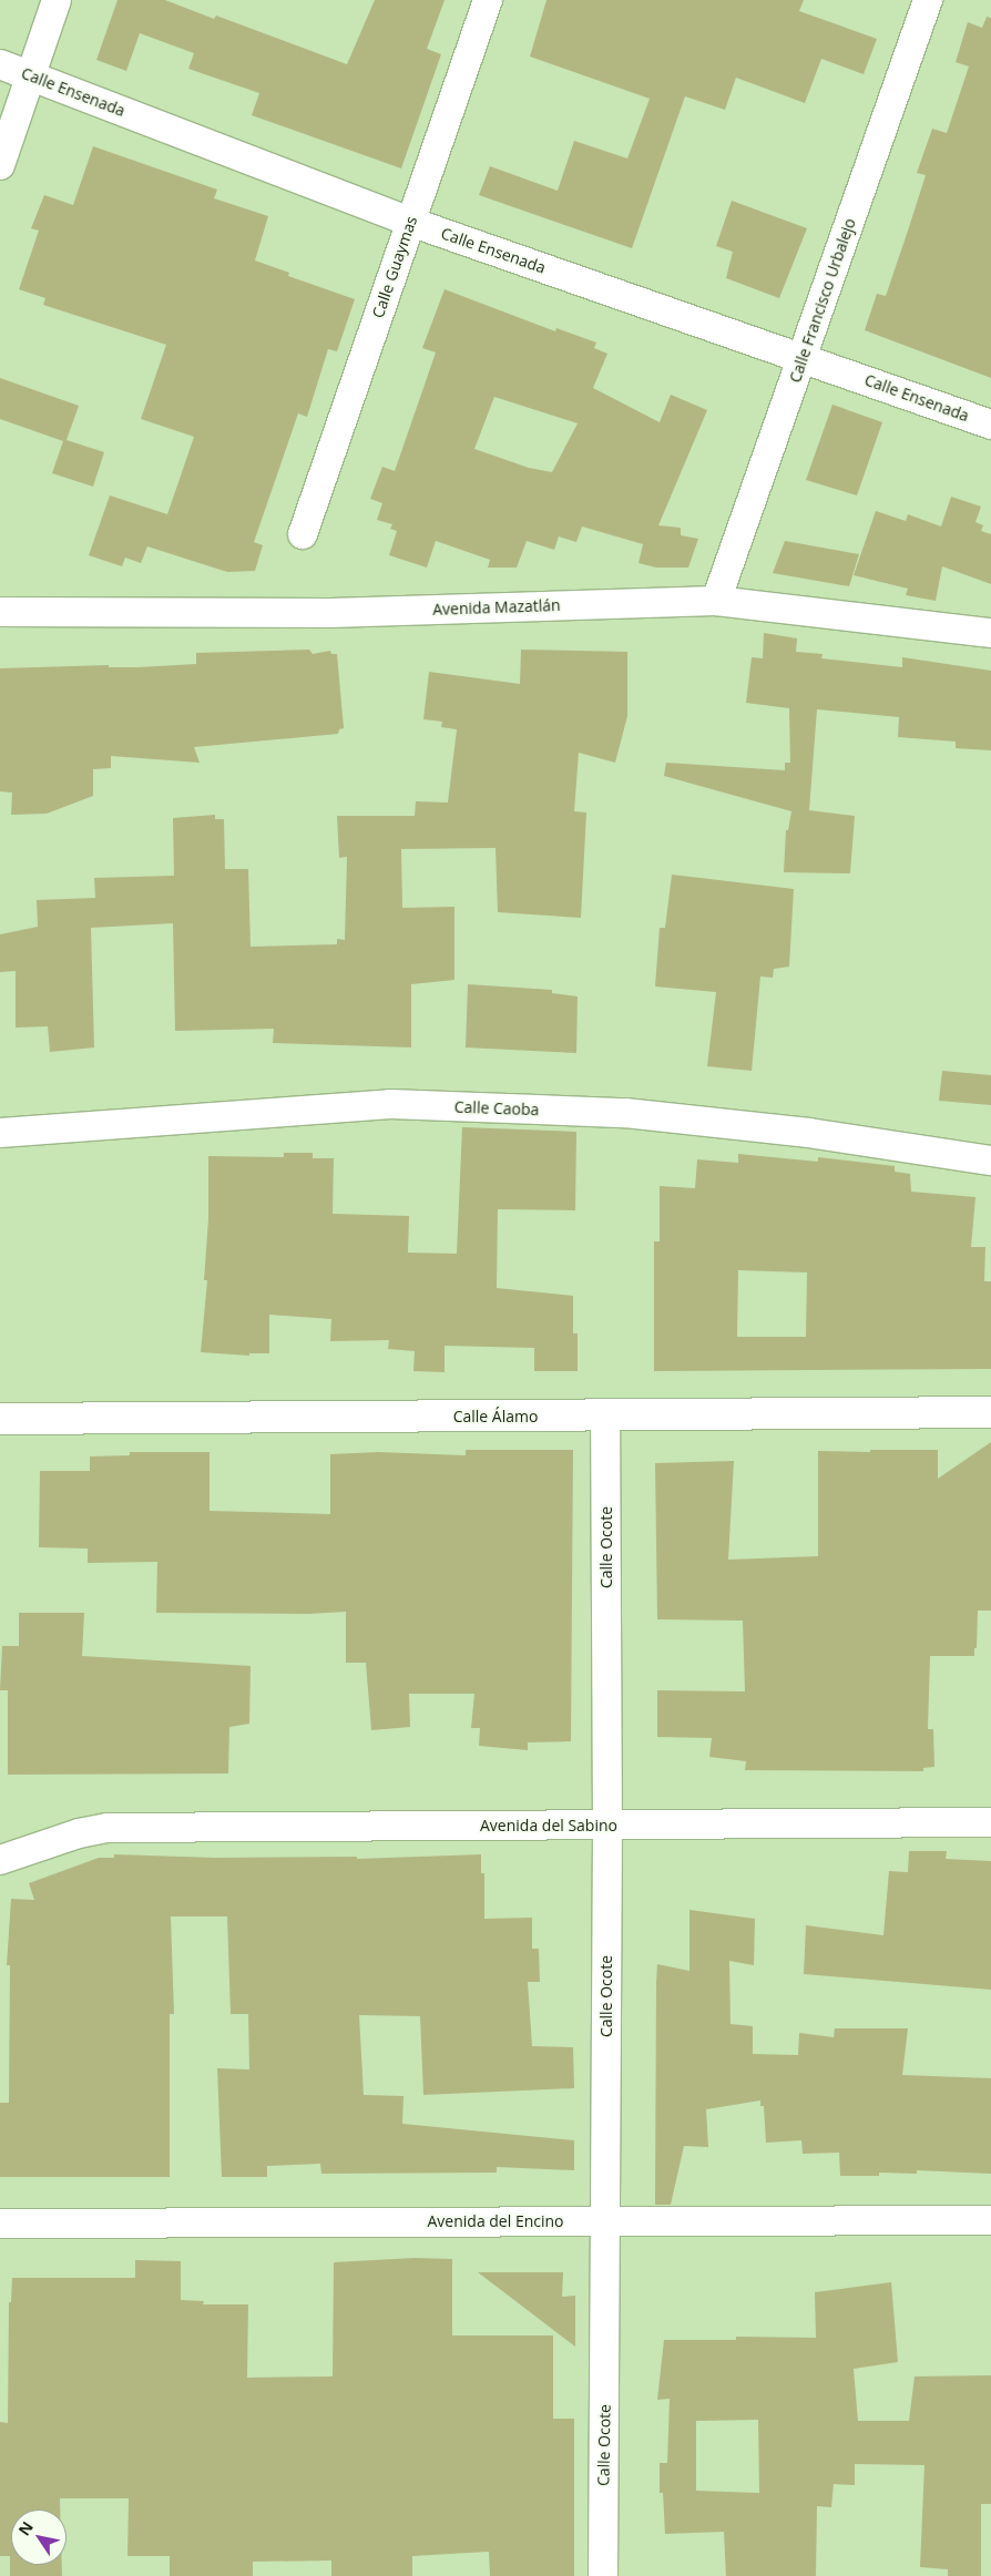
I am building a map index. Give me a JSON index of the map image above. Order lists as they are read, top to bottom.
{
  "streets": {
    "main road": ["Calle Álamo"],
    "street": [
      "Calle Ensenada",
      "Calle Guaymas",
      "Calle Francisco Urbalejo",
      "Avenida Mazatlán",
      "Calle Caoba",
      "Calle Ocote",
      "Avenida del Sabino",
      "Avenida del Encino"
    ]
  },
  "crossings": [
    ["Calle Ensenada", "Calle Guaymas"],
    ["Calle Ensenada", "Calle Francisco Urbalejo"],
    ["Calle Francisco Urbalejo", "Avenida Mazatlán"],
    ["Calle Álamo", "Calle Ocote"],
    ["Calle Ocote", "Avenida del Sabino"],
    ["Calle Ocote", "Avenida del Encino"]
  ],
  "north": "top left"
}
